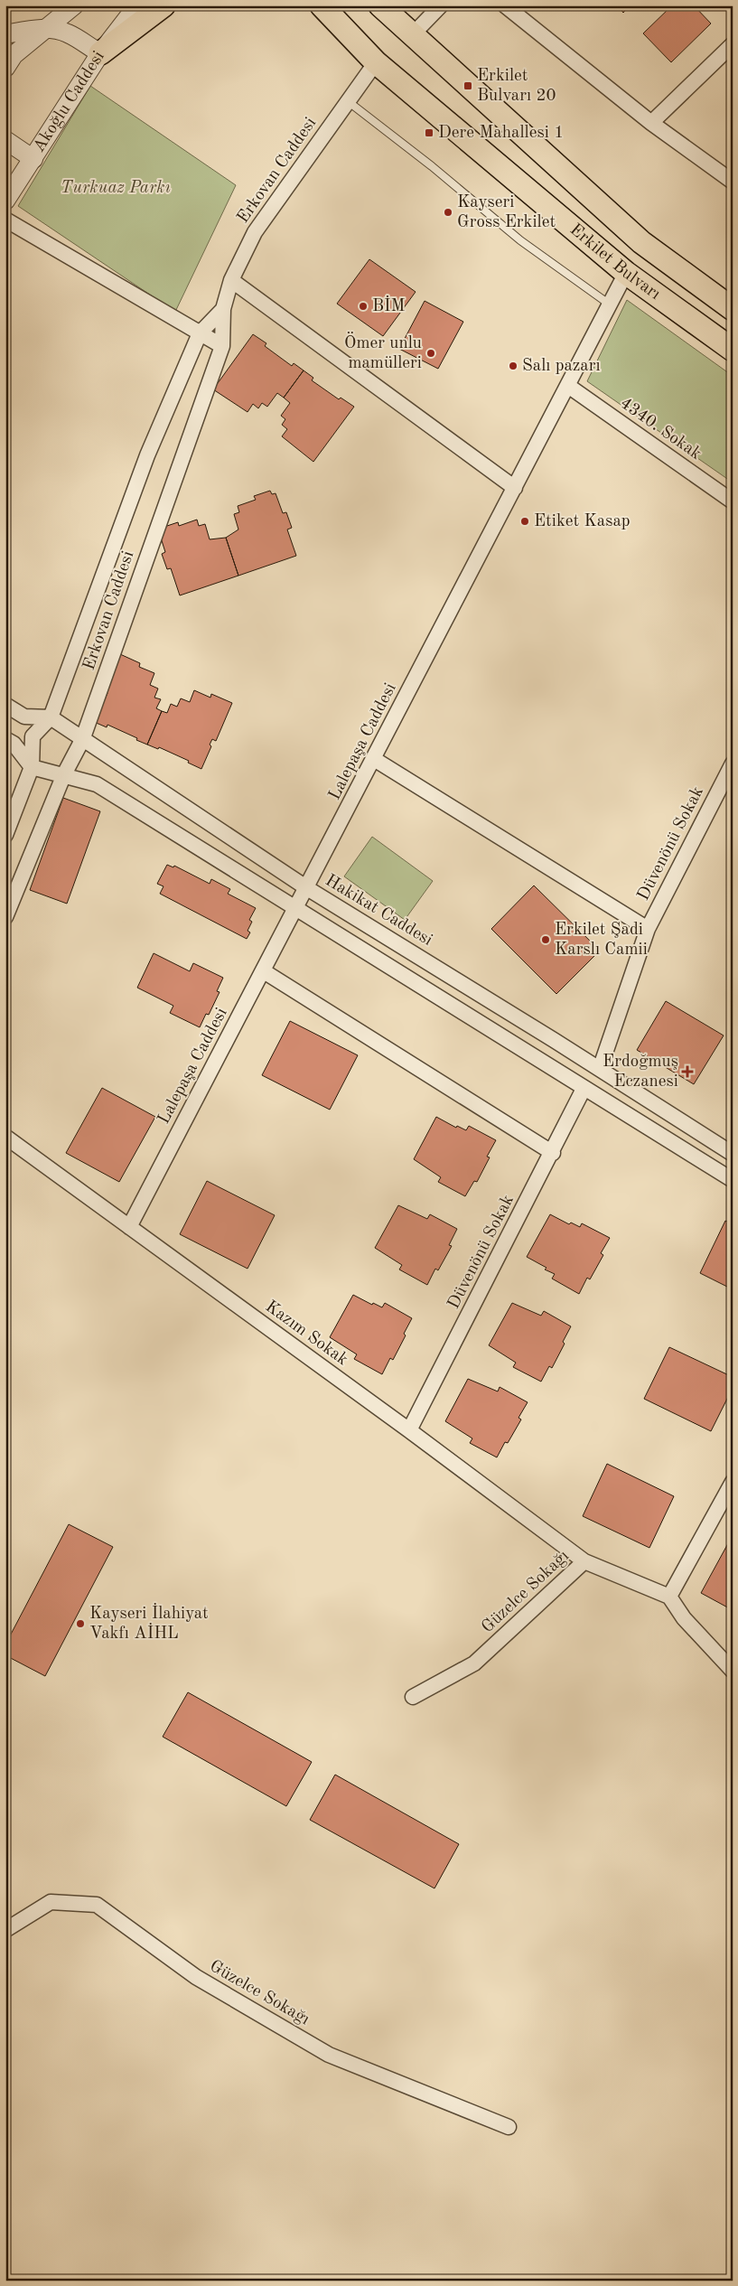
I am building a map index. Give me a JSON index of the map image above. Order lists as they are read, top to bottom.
{
  "streets": {
    "main road": ["Erkilet Bulvarı"],
    "street": [
      "Akoğlu Caddesi",
      "Erkovan Caddesi",
      "4340. Sokak",
      "Lalepaşa Caddesi",
      "Düvenönü Sokak",
      "Hakikat Caddesi",
      "Kazım Sokak",
      "Güzelce Sokağı"
    ]
  },
  "crossings": [
    ["Erkovan Caddesi", "Erkilet Bulvarı"],
    ["Erkovan Caddesi", "Hakikat Caddesi"],
    ["Erkilet Bulvarı", "Lalepaşa Caddesi"],
    ["4340. Sokak", "Lalepaşa Caddesi"],
    ["Lalepaşa Caddesi", "Hakikat Caddesi"],
    ["Lalepaşa Caddesi", "Kazım Sokak"],
    ["Düvenönü Sokak", "Hakikat Caddesi"],
    ["Düvenönü Sokak", "Kazım Sokak"],
    ["Kazım Sokak", "Güzelce Sokağı"]
  ],
  "parks": ["Turkuaz Parkı"],
  "places": {
    "transit": ["Erkilet Bulvarı 20", "Dere Mahallesi 1"],
    "other": [
      "Kayseri Gross Erkilet",
      "BİM",
      "Ömer unlu mamülleri",
      "Salı pazarı",
      "Etiket Kasap",
      "Erkilet Şadi Karslı Camii",
      "Kayseri İlahiyat Vakfı AİHL"
    ],
    "health": ["Erdoğmuş Eczanesi"]
  }
}
